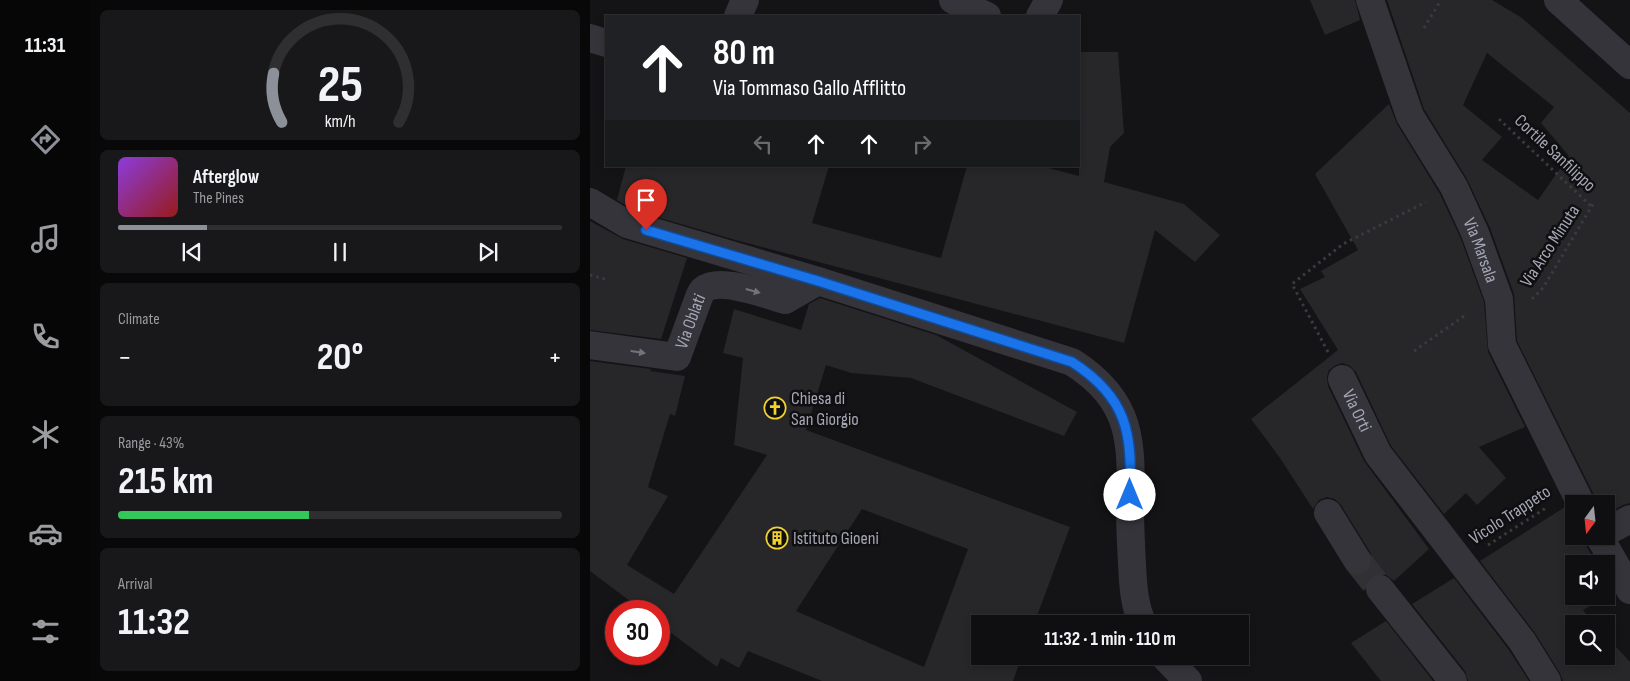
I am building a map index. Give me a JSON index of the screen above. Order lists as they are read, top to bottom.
{
  "streets": {
    "street": ["Via Marsala", "Via Oblati", "Via Orti"],
    "path": ["Cortile Sanfilippo", "Via Arco Minuta", "Vicolo Trappeto"]
  },
  "crossings": [
    ["Cortile Sanfilippo", "Via Arco Minuta"],
    ["Via Marsala", "Via Orti"],
    ["Via Orti", "Vicolo Trappeto"]
  ],
  "one_way": ["Via Oblati"],
  "places": {
    "church": ["Chiesa di San Giorgio"],
    "building": ["Istituto Gioeni"]
  },
  "north": "bottom",
  "page": {
    "tabs": "11:31",
    "turn": ["80 m", "Via Tommaso Gallo Afflitto"],
    "song": ["Afterglow", "The Pines"],
    "tile": [
      "Climate",
      ["Range · 43%", "215 km"],
      ["Arrival", "11:32"]
    ],
    "heat": ["−", "20°", "+"],
    "limit": "30",
    "trip": "11:32 · 1 min · 110 m",
    "gauge": ["25", "km/h"]
  }
}
